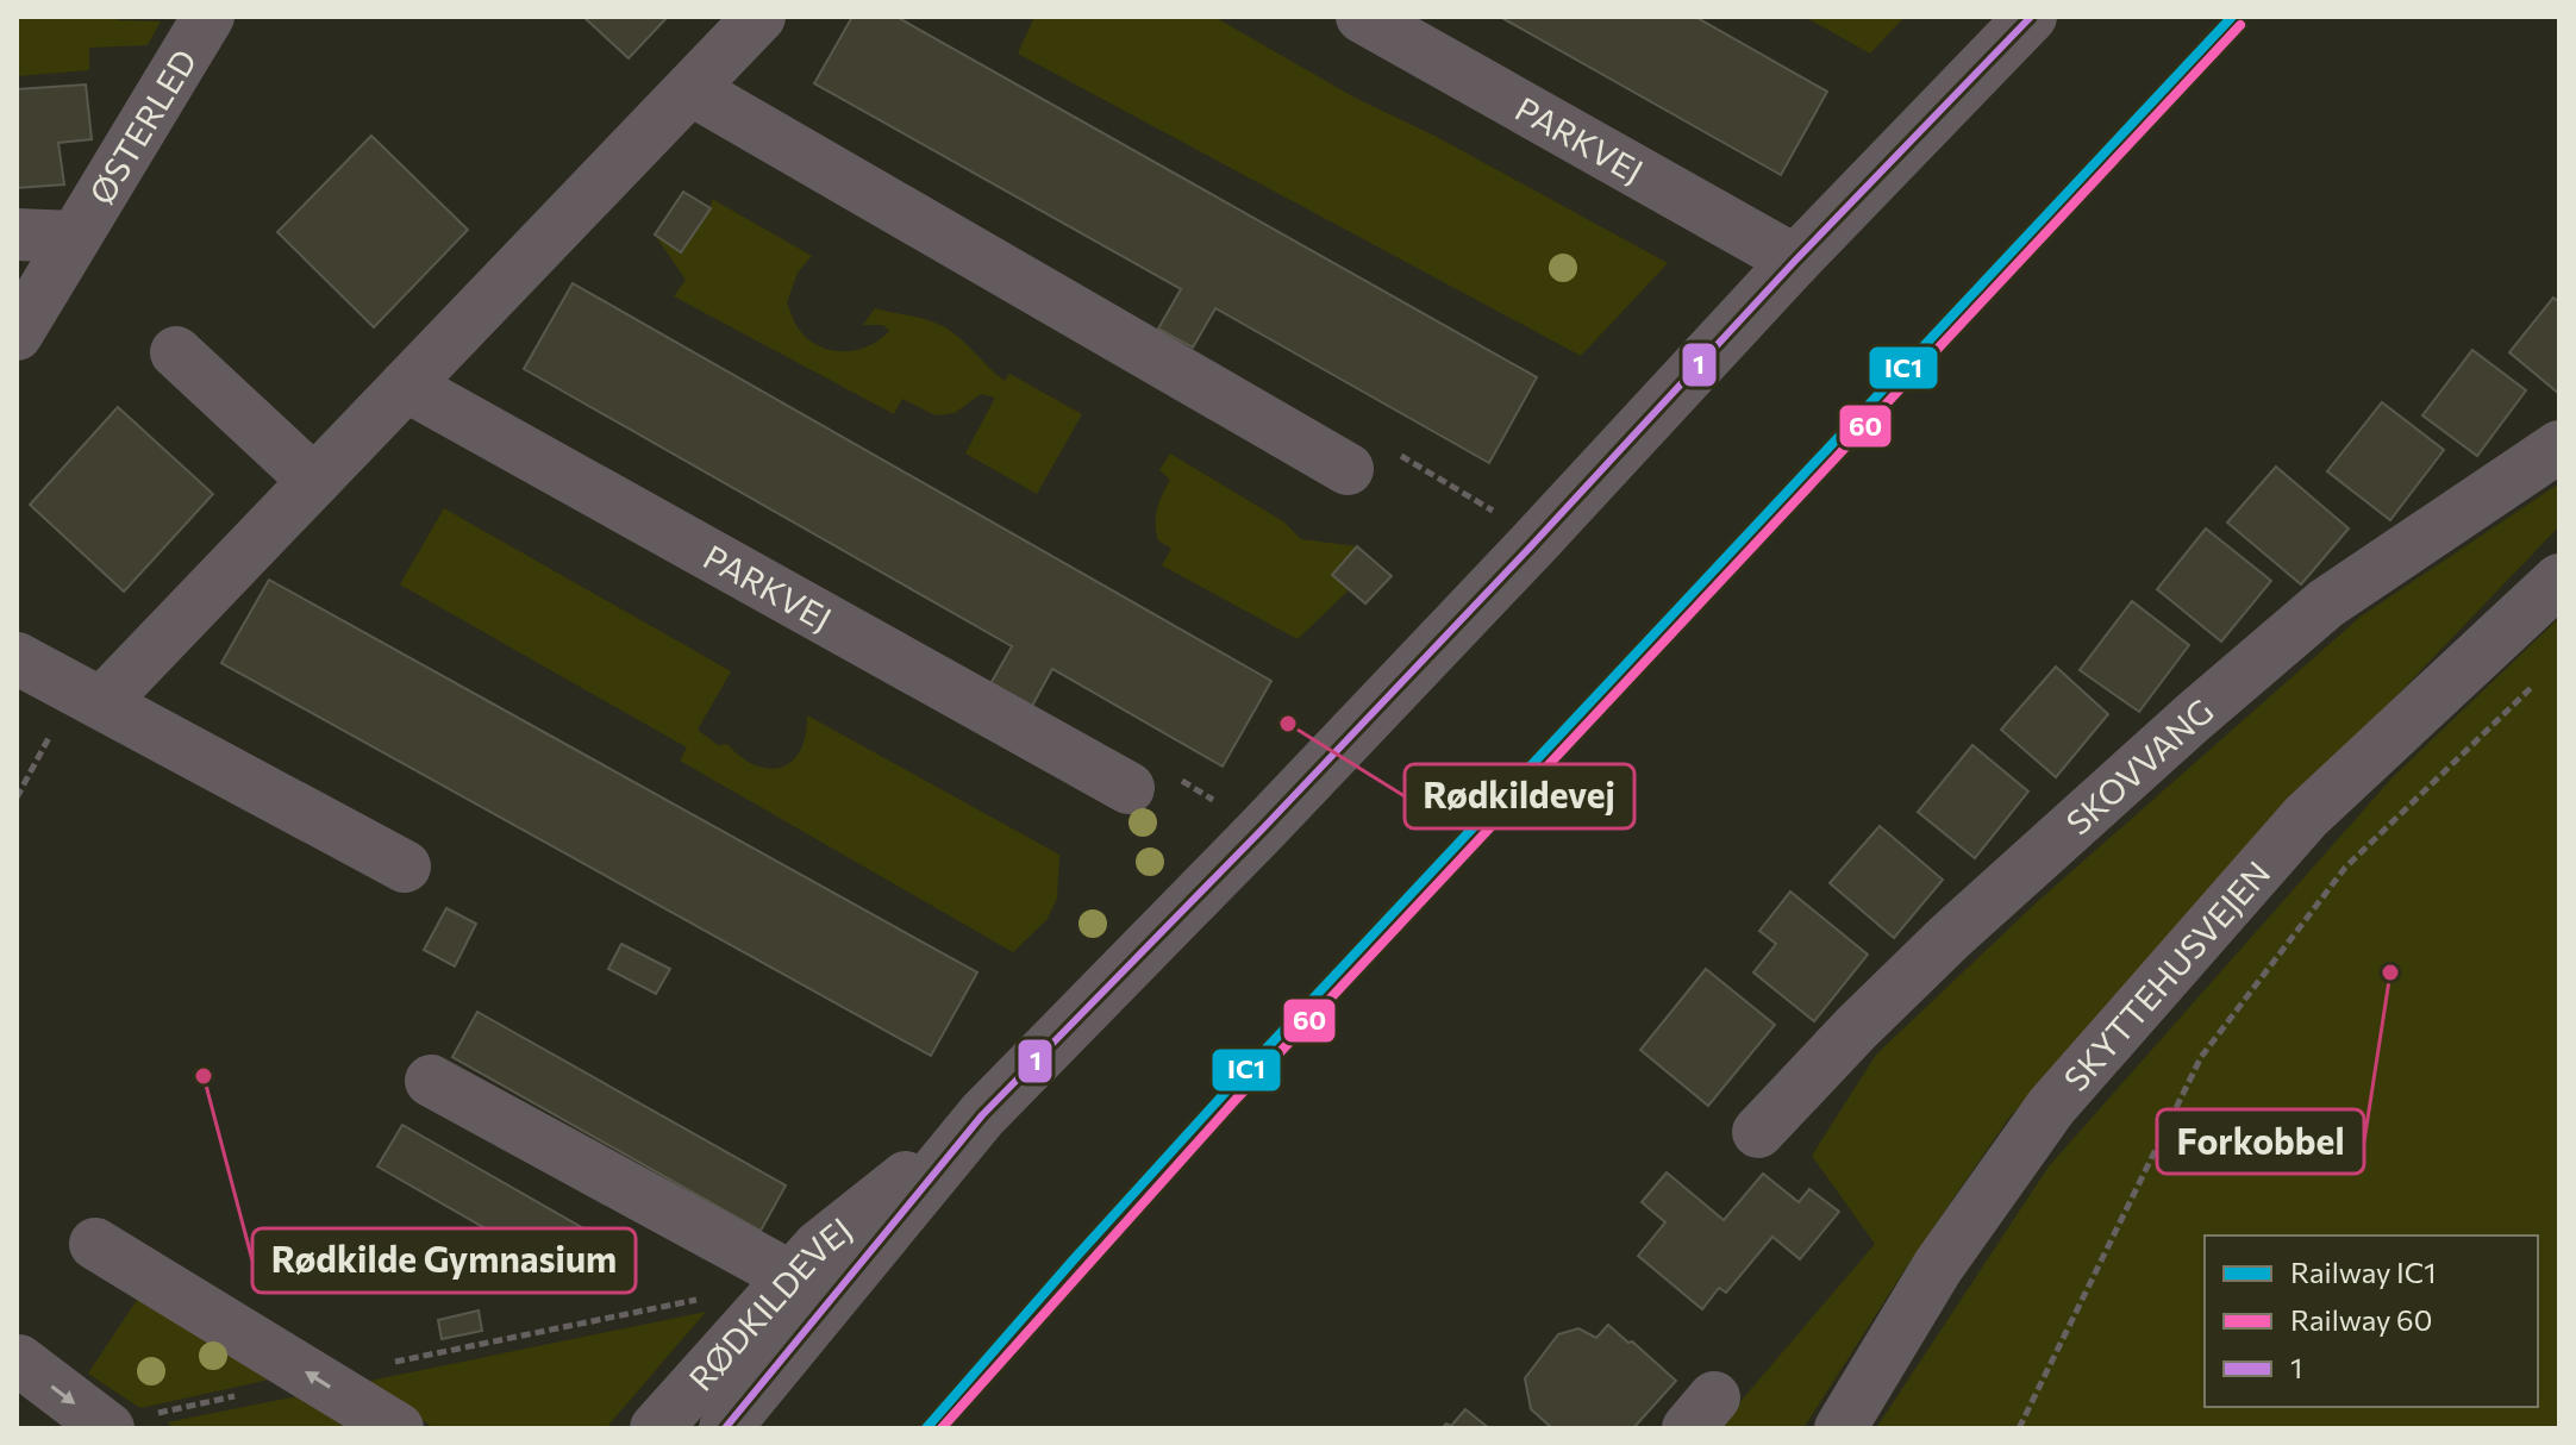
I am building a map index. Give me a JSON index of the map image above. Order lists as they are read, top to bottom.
{
  "streets": {
    "street": [
      "ØSTERLED",
      "PARKVEJ",
      "SKOVVANG",
      "SKYTTEHUSVEJEN",
      "RØDKILDEVEJ"
    ]
  },
  "crossings": [
    ["PARKVEJ", "RØDKILDEVEJ"]
  ],
  "places": ["Rødkildevej", "Forkobbel", "Rødkilde Gymnasium"],
  "lines": ["rail line IC1", "transit line 1", "rail line 60"],
  "legend": ["Railway IC1", "Railway 60", "1"]
}
